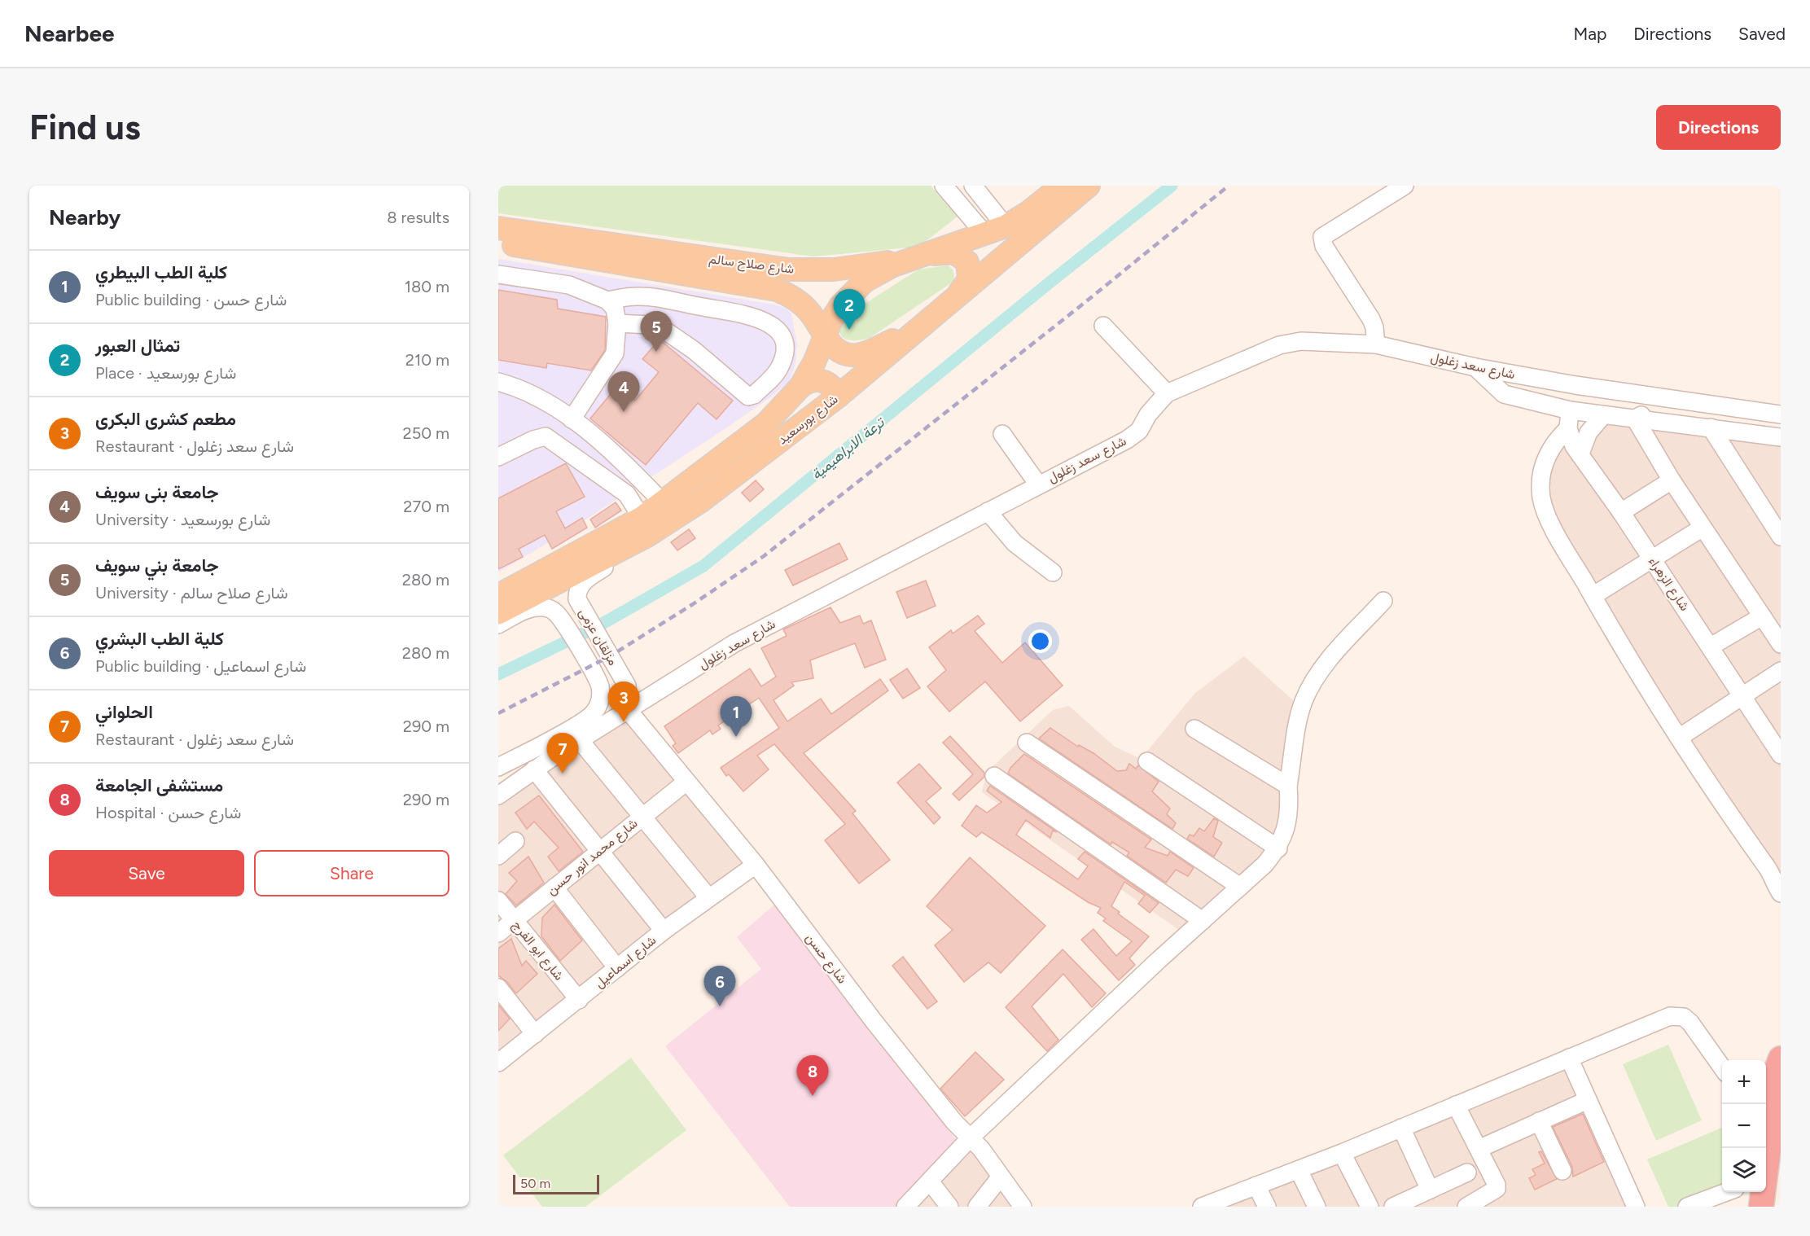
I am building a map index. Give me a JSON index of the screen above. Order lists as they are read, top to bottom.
{
  "streets": {
    "main road": ["شارع صلاح سالم", "شارع بورسعيد"],
    "street": [
      "شارع سعد زغلول",
      "شارع الزهراء",
      "مزلقان عزمى",
      "شارع محمد انور حسن",
      "شارع ابو الفرج",
      "شارع حسن",
      "شارع اسماعيل"
    ]
  },
  "crossings": [
    ["شارع صلاح سالم", "شارع بورسعيد"],
    ["شارع سعد زغلول", "شارع الزهراء"],
    ["شارع سعد زغلول", "مزلقان عزمى"],
    ["شارع سعد زغلول", "شارع حسن"],
    ["شارع بورسعيد", "مزلقان عزمى"],
    ["مزلقان عزمى", "شارع حسن"],
    ["شارع محمد انور حسن", "شارع ابو الفرج"],
    ["شارع محمد انور حسن", "شارع حسن"],
    ["شارع ابو الفرج", "شارع اسماعيل"],
    ["شارع حسن", "شارع اسماعيل"]
  ],
  "water": ["ترعة الابراهيمية"],
  "scale_bar": "50 m",
  "page": {
    "header": "Nearbee",
    "nav": ["Map", "Directions", "Saved"],
    "buttons": [
      "Directions",
      ["Save", "Share"]
    ],
    "title": "Find us",
    "heading": ["Nearby", "8 results"],
    "list": [
      {
        "mark": "1",
        "name": "كلية الطب البيطري",
        "note": "Public building · شارع حسن",
        "value": "180 m"
      },
      {
        "mark": "2",
        "name": "تمثال العبور",
        "note": "Place · شارع بورسعيد",
        "value": "210 m"
      },
      {
        "mark": "3",
        "name": "مطعم كشرى البكرى",
        "note": "Restaurant · شارع سعد زغلول",
        "value": "250 m"
      },
      {
        "mark": "4",
        "name": "جامعة بنى سويف",
        "note": "University · شارع بورسعيد",
        "value": "270 m"
      },
      {
        "mark": "5",
        "name": "جامعة بني سويف",
        "note": "University · شارع صلاح سالم",
        "value": "280 m"
      },
      {
        "mark": "6",
        "name": "كلية الطب البشري",
        "note": "Public building · شارع اسماعيل",
        "value": "280 m"
      },
      {
        "mark": "7",
        "name": "الحلواني",
        "note": "Restaurant · شارع سعد زغلول",
        "value": "290 m"
      },
      {
        "mark": "8",
        "name": "مستشفى الجامعة",
        "note": "Hospital · شارع حسن",
        "value": "290 m"
      }
    ],
    "pins": [
      "2",
      "5",
      "4",
      "3",
      "1",
      "7",
      "6",
      "8"
    ],
    "map_buttons": ["+", "−"],
    "scale": "50 m"
  }
}
